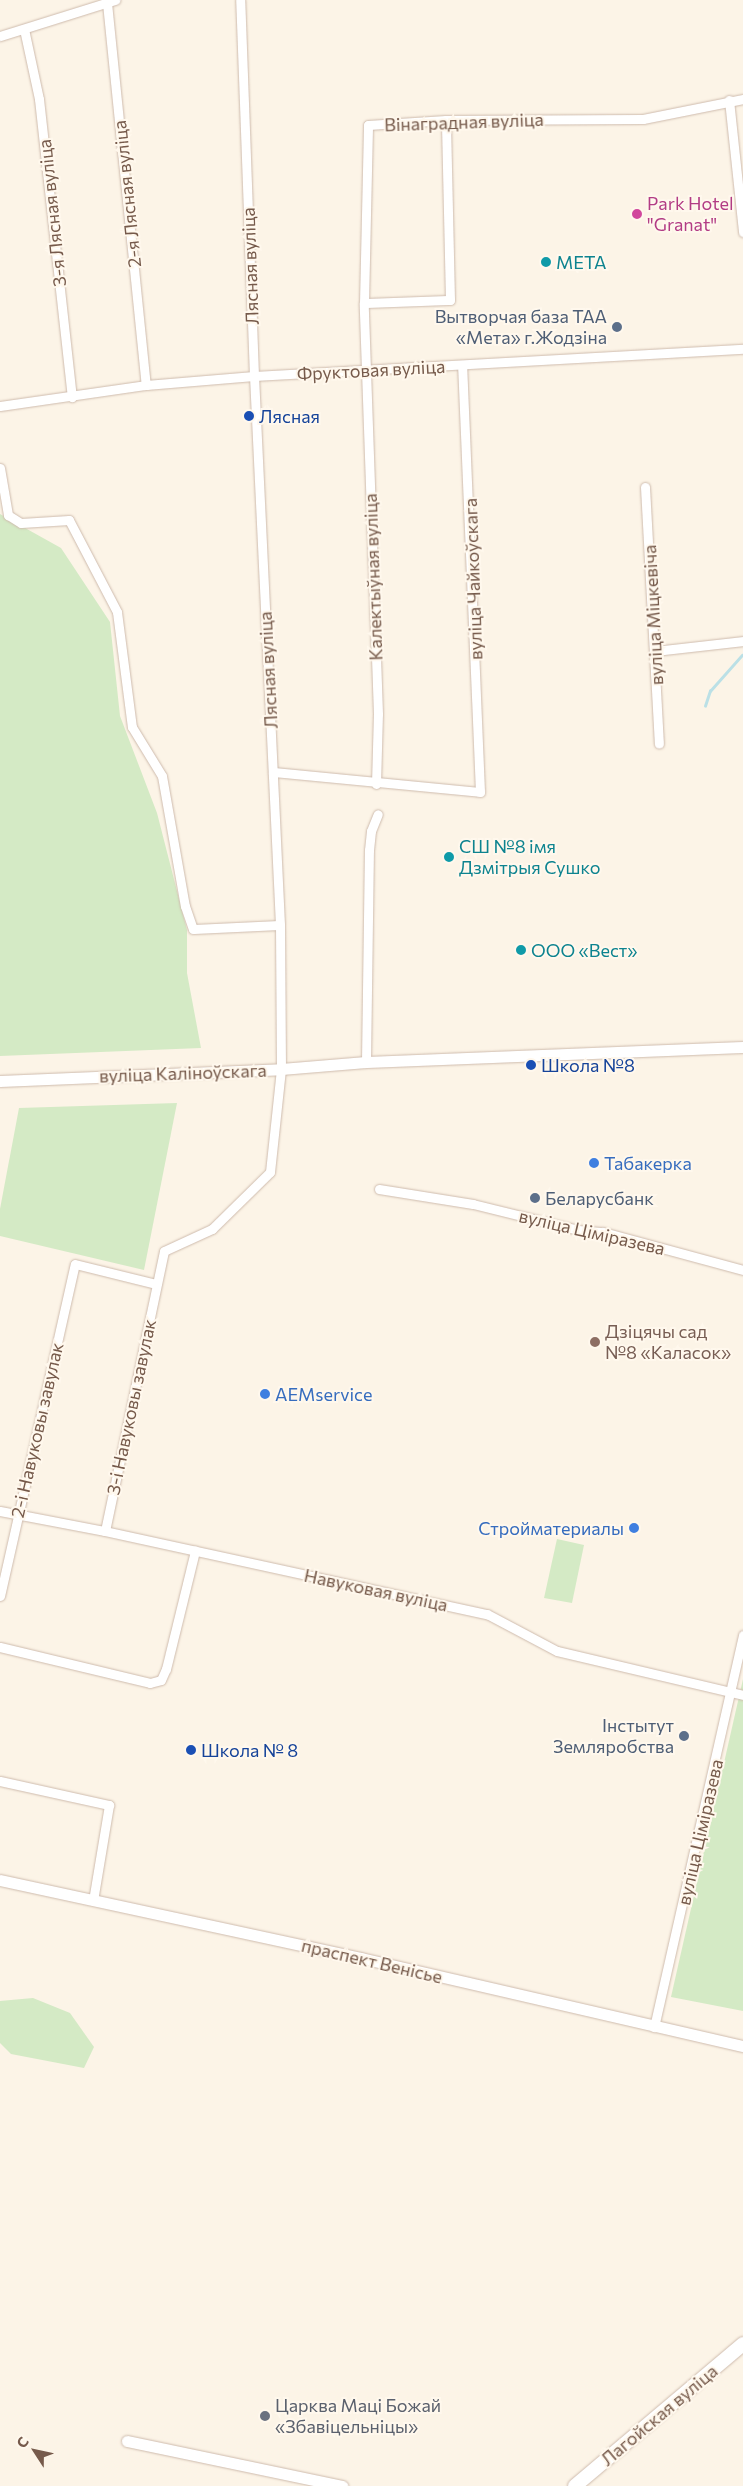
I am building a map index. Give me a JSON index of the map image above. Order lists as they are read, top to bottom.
{
  "streets": {
    "main road": ["Лагойская вуліца"],
    "street": [
      "Вінаградная вуліца",
      "2-я Лясная вуліца",
      "3-я Лясная вуліца",
      "Лясная вуліца",
      "Фруктовая вуліца",
      "Калектыўная вуліца",
      "вуліца Чайкоўскага",
      "вуліца Міцкевіча",
      "вуліца Каліноўскага",
      "вуліца Ціміразева",
      "3-і Навуковы завулак",
      "2-і Навуковы завулак",
      "Навуковая вуліца",
      "праспект Венісье"
    ]
  },
  "crossings": [
    ["Вінаградная вуліца", "Фруктовая вуліца"],
    ["Вінаградная вуліца", "Калектыўная вуліца"],
    ["2-я Лясная вуліца", "Фруктовая вуліца"],
    ["3-я Лясная вуліца", "Фруктовая вуліца"],
    ["Лясная вуліца", "Фруктовая вуліца"],
    ["Лясная вуліца", "вуліца Каліноўскага"],
    ["Лясная вуліца", "3-і Навуковы завулак"],
    ["Лясная вуліца", "2-і Навуковы завулак"],
    ["Фруктовая вуліца", "Калектыўная вуліца"],
    ["Фруктовая вуліца", "вуліца Чайкоўскага"],
    ["Калектыўная вуліца", "вуліца Чайкоўскага"],
    ["вуліца Ціміразева", "Навуковая вуліца"],
    ["вуліца Ціміразева", "праспект Венісье"],
    ["3-і Навуковы завулак", "2-і Навуковы завулак"],
    ["3-і Навуковы завулак", "Навуковая вуліца"],
    ["2-і Навуковы завулак", "Навуковая вуліца"]
  ],
  "places": [
    "Park Hotel \"Granat\"",
    "МЕТА",
    "Вытворчая база ТАА «Мета» г.Жодзіна",
    "Лясная",
    "СШ №8 імя Дзмітрыя Сушко",
    "ООО «Вест»",
    "Школа №8",
    "Табакерка",
    "Беларусбанк",
    "Дзіцячы сад №8 «Каласок»",
    "AEMservice",
    "Стройматериалы",
    "Інстытут Земляробства",
    "Школа № 8",
    "Царква Маці Божай «Збавіцельніцы»"
  ],
  "north": "top left"
}
